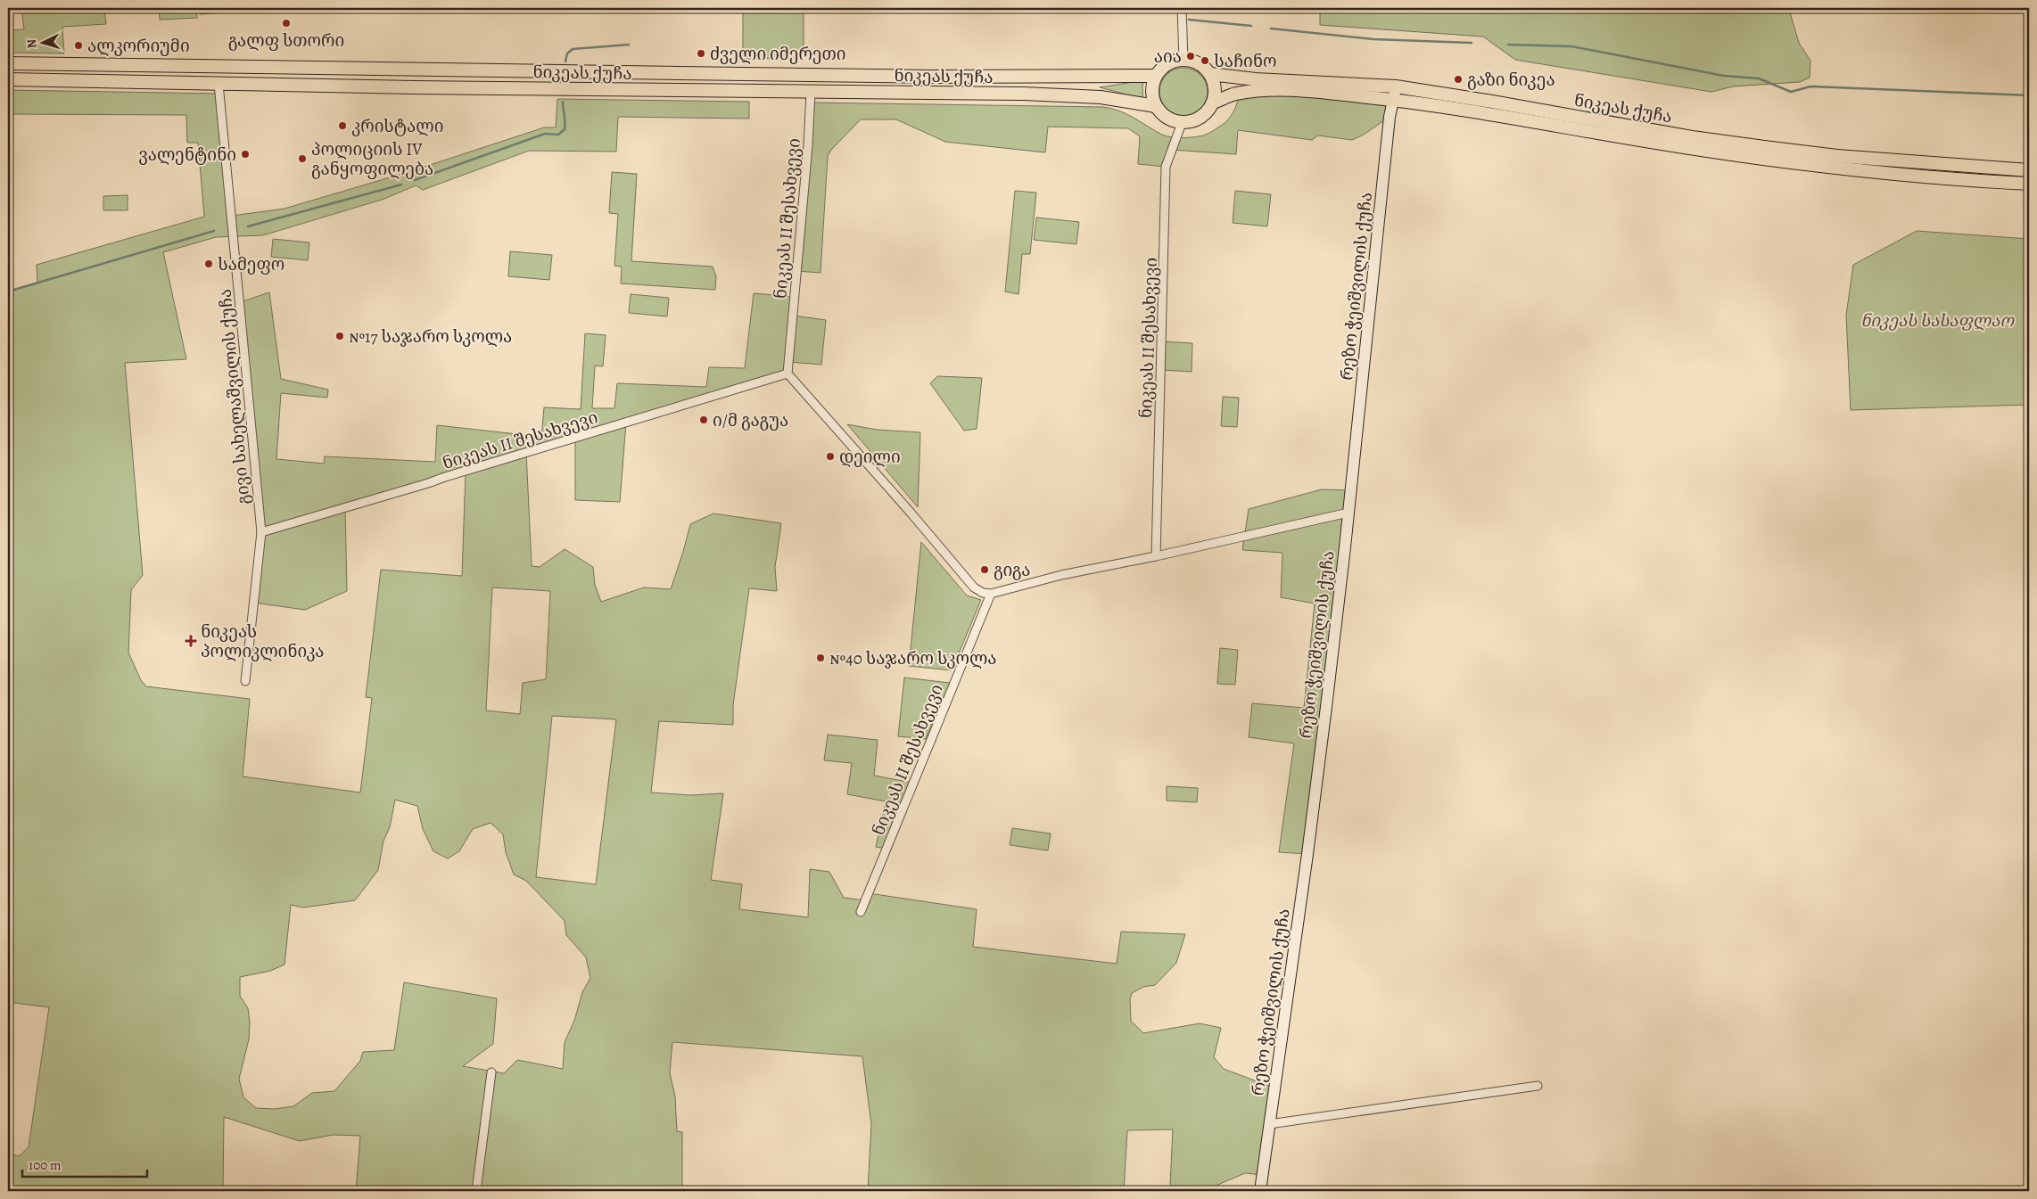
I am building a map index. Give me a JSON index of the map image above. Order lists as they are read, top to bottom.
{
  "streets": {
    "main road": ["ნიკეას ქუჩა", "რეზო ჭეიშვილის ქუჩა"],
    "street": ["ნიკეას II შესახვევი", "გივი სახელაშვილის ქუჩა"]
  },
  "crossings": [
    ["ნიკეას ქუჩა", "ნიკეას II შესახვევი"],
    ["ნიკეას ქუჩა", "რეზო ჭეიშვილის ქუჩა"],
    ["ნიკეას ქუჩა", "გივი სახელაშვილის ქუჩა"],
    ["ნიკეას II შესახვევი", "გივი სახელაშვილის ქუჩა"]
  ],
  "parks": ["ნიკეას სასაფლაო"],
  "places": {
    "other": [
      "გალფ სთორი",
      "ალკორიუმი",
      "ძველი იმერეთი",
      "აია",
      "საჩინო",
      "გაზი ნიკეა",
      "კრისტალი",
      "ვალენტინი",
      "პოლიციის IV განყოფილება",
      "სამეფო",
      "№17 საჯარო სკოლა",
      "ი/მ გაგუა",
      "დეილი",
      "გიგა",
      "№40 საჯარო სკოლა"
    ],
    "health": ["ნიკეას პოლიკლინიკა"]
  },
  "scale_bar": "100 m",
  "north": "left"
}
